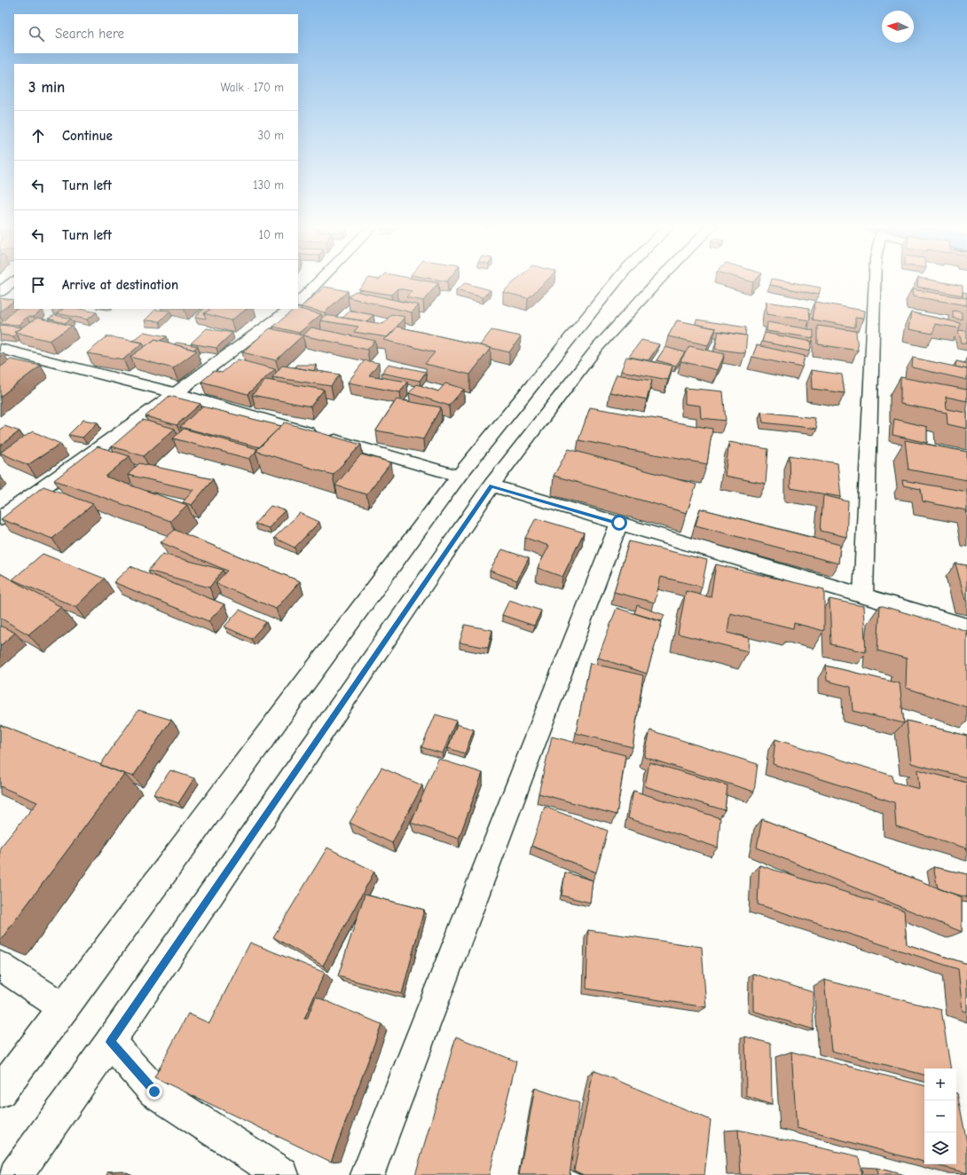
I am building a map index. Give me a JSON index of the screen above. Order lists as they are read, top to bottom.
{
  "north": "left",
  "page": {
    "search": "Search here",
    "heading": ["3 min", "Walk · 170 m"],
    "list": [
      ["Continue", "30 m"],
      ["Turn left", "130 m"],
      ["Turn left", "10 m"],
      "Arrive at destination"
    ],
    "map_buttons": ["+", "−"]
  }
}
